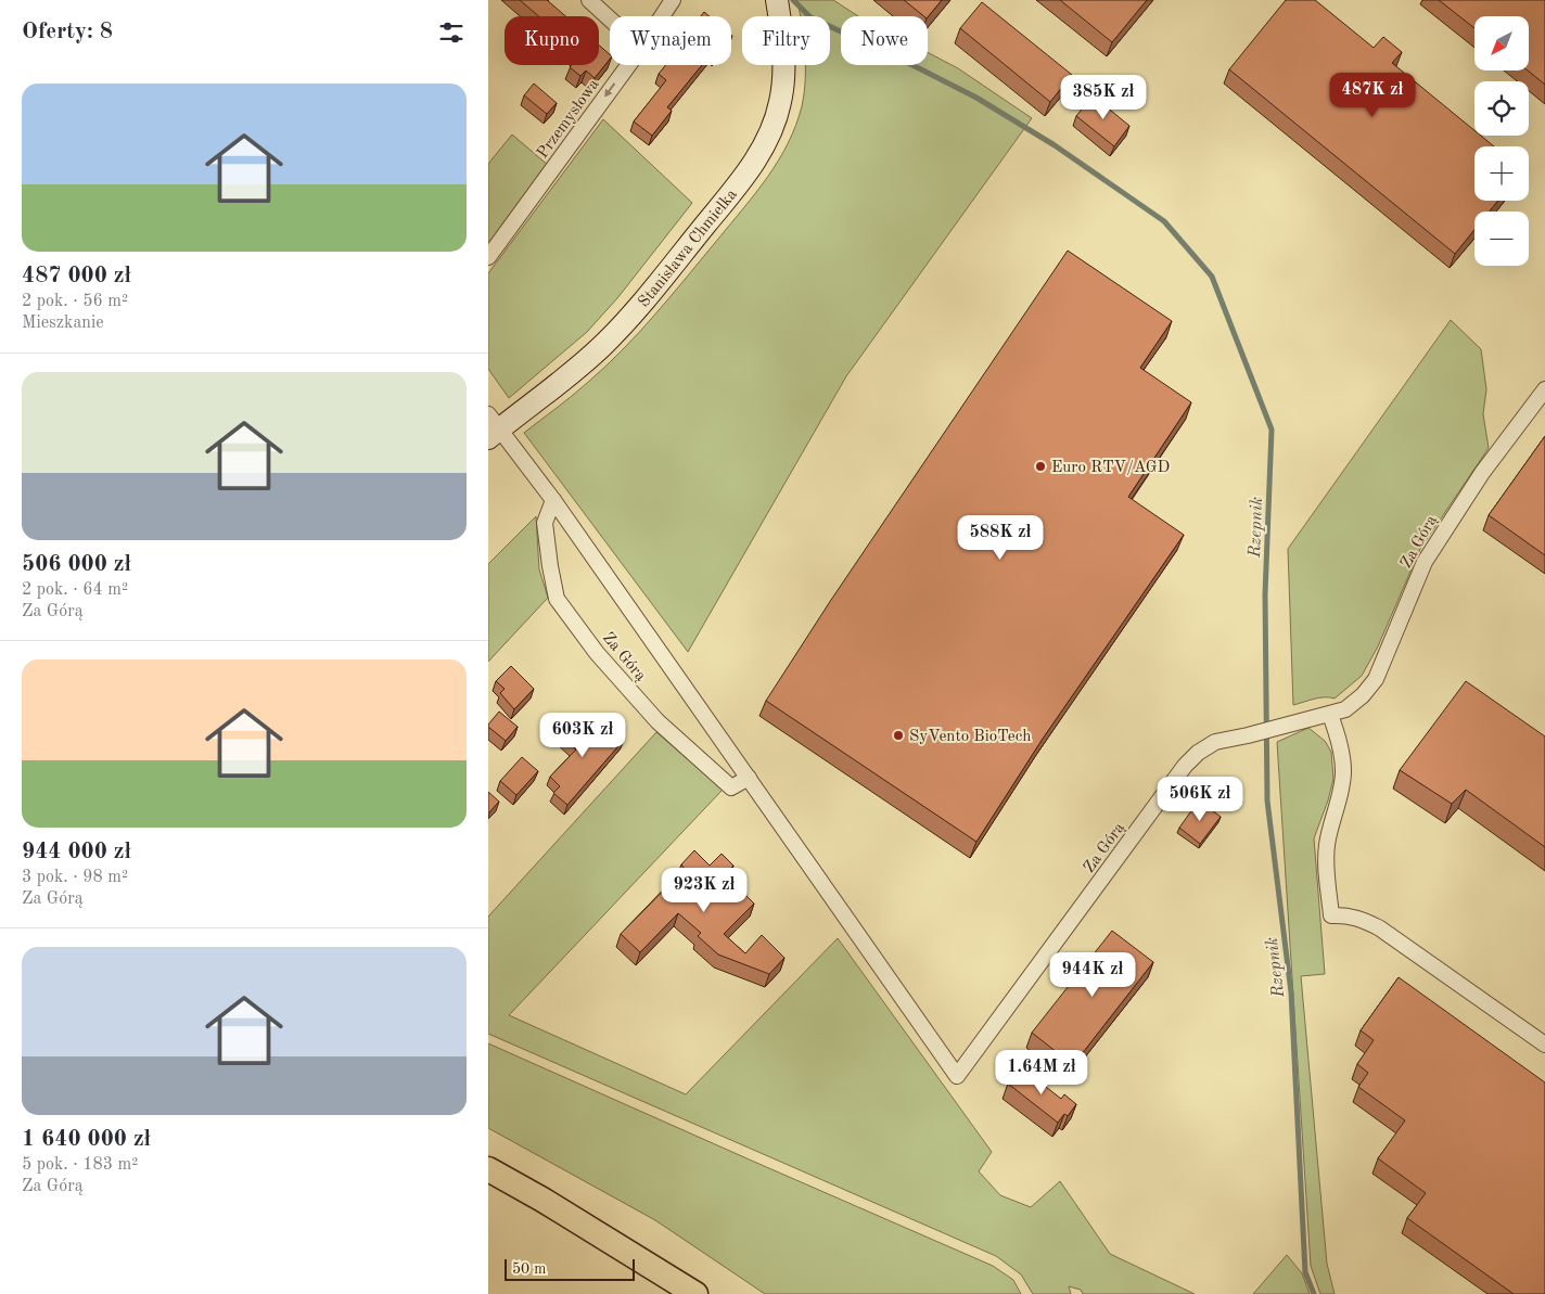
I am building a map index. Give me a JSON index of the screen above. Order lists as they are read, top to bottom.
{
  "streets": {
    "street": ["Przemysłowa", "Stanisława Chmielka", "Za Górą"]
  },
  "crossings": [
    ["Stanisława Chmielka", "Za Górą"]
  ],
  "one_way": ["Przemysłowa"],
  "water": ["Rzepnik"],
  "places": ["Euro RTV/AGD", "SyVento BioTech"],
  "scale_bar": "50 m",
  "north": "bottom left",
  "page": {
    "heading": "Oferty: 8",
    "map_buttons": ["+", "−"],
    "chip": [
      "Kupno",
      "Wynajem",
      "Filtry",
      "Nowe"
    ],
    "list": [
      {
        "name": "487 000 zł",
        "note": "2 pok. · 56 m² · Mieszkanie"
      },
      {
        "name": "506 000 zł",
        "note": "2 pok. · 64 m² · Za Górą"
      },
      {
        "name": "944 000 zł",
        "note": "3 pok. · 98 m² · Za Górą"
      },
      {
        "name": "1 640 000 zł",
        "note": "5 pok. · 183 m² · Za Górą"
      }
    ],
    "price": [
      "487K zł",
      "385K zł",
      "588K zł",
      "603K zł",
      "506K zł",
      "923K zł",
      "944K zł",
      "1.64M zł"
    ],
    "scale": "50 m"
  }
}
